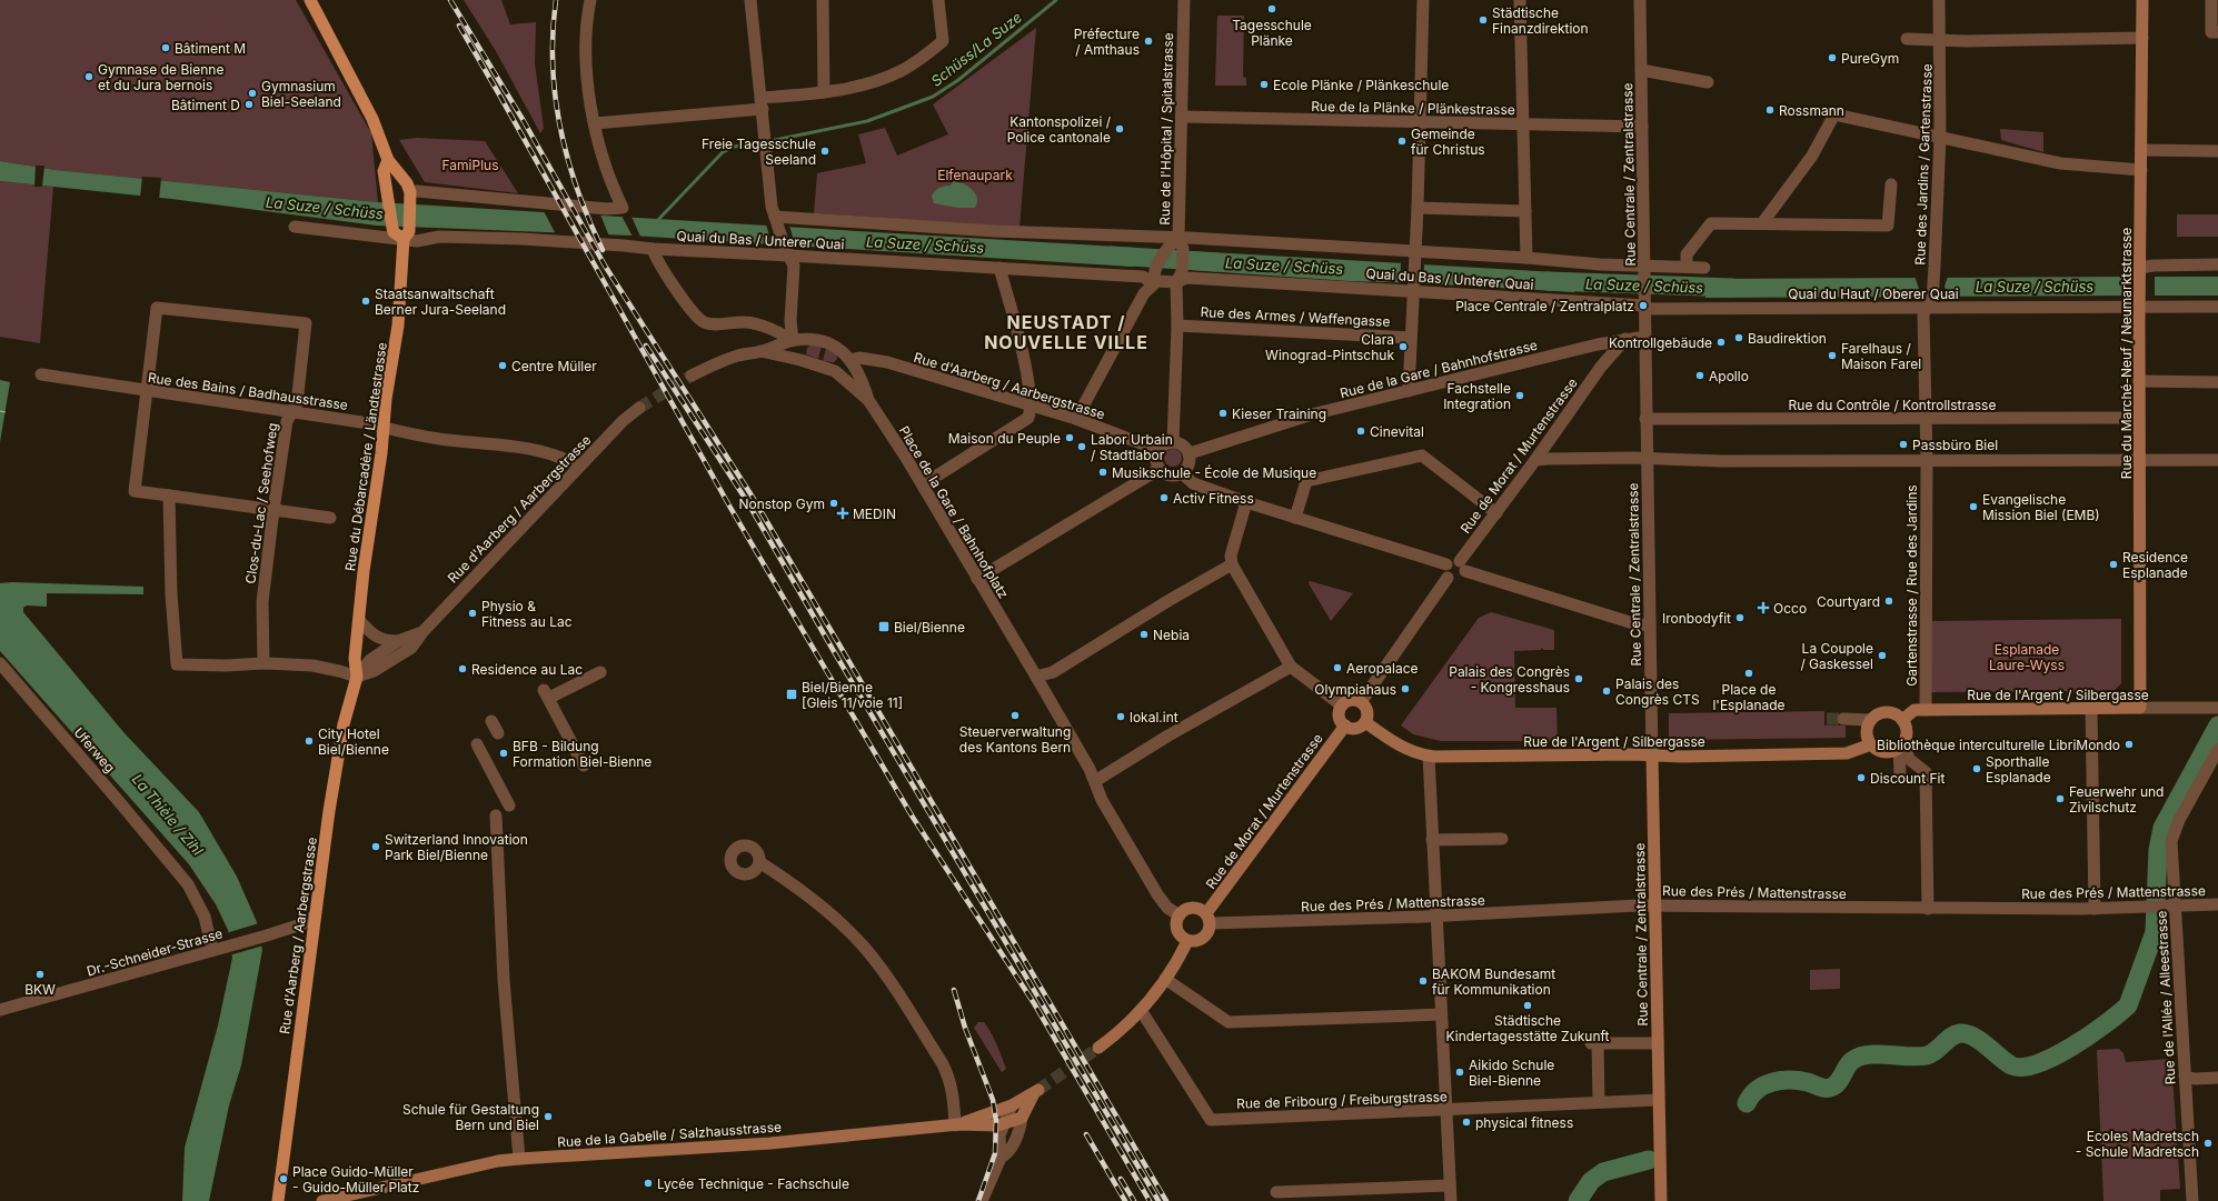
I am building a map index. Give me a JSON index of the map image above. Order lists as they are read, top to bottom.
{
  "streets": {
    "main road": [
      "Rue Centrale / Zentralstrasse",
      "Rue du Marché-Neuf / Neumarktstrasse",
      "Rue d'Aarberg / Aarbergstrasse",
      "Rue de Morat / Murtenstrasse",
      "Rue du Débarcadère / Ländtestrasse",
      "Rue de l'Argent / Silbergasse",
      "Rue de la Gabelle / Salzhausstrasse"
    ],
    "street": [
      "Rue de la Plänke / Plänkestrasse",
      "Rue de l'Hôpital / Spitalstrasse",
      "Rue des Jardins / Gartenstrasse",
      "Quai du Bas / Unterer Quai",
      "Quai du Haut / Oberer Quai",
      "Rue des Armes / Waffengasse",
      "Rue de la Gare / Bahnhofstrasse",
      "Rue des Bains / Badhausstrasse",
      "Rue du Contrôle / Kontrollstrasse",
      "Clos-du-Lac / Seehofweg",
      "Place de la Gare / Bahnhofplatz",
      "Gartenstrasse / Rue des Jardins",
      "Uferweg",
      "Rue des Prés / Mattenstrasse",
      "Dr.-Schneider-Strasse",
      "Rue de l'Allée / Alleestrasse",
      "Rue de Fribourg / Freiburgstrasse"
    ]
  },
  "crossings": [
    ["Rue de la Plänke / Plänkestrasse", "Rue de l'Hôpital / Spitalstrasse"],
    ["Rue de la Plänke / Plänkestrasse", "Rue Centrale / Zentralstrasse"],
    ["Rue de l'Hôpital / Spitalstrasse", "Quai du Bas / Unterer Quai"],
    ["Rue de l'Hôpital / Spitalstrasse", "Rue des Armes / Waffengasse"],
    ["Rue de l'Hôpital / Spitalstrasse", "Rue de la Gare / Bahnhofstrasse"],
    ["Rue de l'Hôpital / Spitalstrasse", "Rue d'Aarberg / Aarbergstrasse"],
    ["Rue des Jardins / Gartenstrasse", "Quai du Haut / Oberer Quai"],
    ["Rue des Jardins / Gartenstrasse", "Rue du Contrôle / Kontrollstrasse"],
    ["Rue des Jardins / Gartenstrasse", "Gartenstrasse / Rue des Jardins"],
    ["Rue Centrale / Zentralstrasse", "Quai du Bas / Unterer Quai"],
    ["Rue Centrale / Zentralstrasse", "Quai du Haut / Oberer Quai"],
    ["Rue Centrale / Zentralstrasse", "Rue de la Gare / Bahnhofstrasse"],
    ["Rue Centrale / Zentralstrasse", "Rue du Contrôle / Kontrollstrasse"],
    ["Rue Centrale / Zentralstrasse", "Rue de l'Argent / Silbergasse"],
    ["Rue Centrale / Zentralstrasse", "Rue des Prés / Mattenstrasse"],
    ["Rue Centrale / Zentralstrasse", "Rue de Fribourg / Freiburgstrasse"],
    ["Quai du Bas / Unterer Quai", "Quai du Haut / Oberer Quai"],
    ["Quai du Bas / Unterer Quai", "Rue du Débarcadère / Ländtestrasse"],
    ["Quai du Haut / Oberer Quai", "Rue du Marché-Neuf / Neumarktstrasse"],
    ["Rue du Marché-Neuf / Neumarktstrasse", "Rue du Contrôle / Kontrollstrasse"],
    ["Rue du Marché-Neuf / Neumarktstrasse", "Rue de l'Argent / Silbergasse"],
    ["Rue de la Gare / Bahnhofstrasse", "Rue d'Aarberg / Aarbergstrasse"],
    ["Rue de la Gare / Bahnhofstrasse", "Rue de Morat / Murtenstrasse"],
    ["Rue d'Aarberg / Aarbergstrasse", "Rue des Bains / Badhausstrasse"],
    ["Rue d'Aarberg / Aarbergstrasse", "Rue du Débarcadère / Ländtestrasse"],
    ["Rue d'Aarberg / Aarbergstrasse", "Dr.-Schneider-Strasse"],
    ["Rue des Bains / Badhausstrasse", "Rue du Débarcadère / Ländtestrasse"],
    ["Rue des Bains / Badhausstrasse", "Clos-du-Lac / Seehofweg"],
    ["Rue de Morat / Murtenstrasse", "Place de la Gare / Bahnhofplatz"],
    ["Rue de Morat / Murtenstrasse", "Rue de l'Argent / Silbergasse"],
    ["Rue de Morat / Murtenstrasse", "Rue des Prés / Mattenstrasse"],
    ["Place de la Gare / Bahnhofplatz", "Rue des Prés / Mattenstrasse"],
    ["Gartenstrasse / Rue des Jardins", "Rue de l'Argent / Silbergasse"],
    ["Uferweg", "Dr.-Schneider-Strasse"],
    ["Rue des Prés / Mattenstrasse", "Rue de l'Allée / Alleestrasse"]
  ],
  "districts": ["NEUSTADT / NOUVELLE VILLE"],
  "water": ["Schüss/La Suze", "La Suze / Schüss", "La Thièle / Zihl"],
  "parks": ["FamiPlus", "Elfenaupark", "Esplanade Laure-Wyss"],
  "places": {
    "other": [
      "Tagesschule Plänke",
      "Städtische Finanzdirektion",
      "Préfecture / Amthaus",
      "Bâtiment M",
      "PureGym",
      "Gymnase de Bienne et du Jura bernois",
      "Ecole Plänke / Plänkeschule",
      "Gymnasium Biel-Seeland",
      "Bâtiment D",
      "Rossmann",
      "Kantonspolizei / Police cantonale",
      "Gemeinde für Christus",
      "Freie Tagesschule Seeland",
      "Staatsanwaltschaft Berner Jura-Seeland",
      "Place Centrale / Zentralplatz",
      "Baudirektion",
      "Kontrollgebäude",
      "Clara Winograd-Pintschuk",
      "Farelhaus / Maison Farel",
      "Centre Müller",
      "Apollo",
      "Fachstelle Integration",
      "Kieser Training",
      "Cinevital",
      "Maison du Peuple",
      "Passbüro Biel",
      "Labor Urbain / Stadtlabor",
      "Musikschule - École de Musique",
      "Activ Fitness",
      "Nonstop Gym",
      "Evangelische Mission Biel (EMB)",
      "Residence Esplanade",
      "Courtyard",
      "Physio & Fitness au Lac",
      "Ironbodyfit",
      "Nebia",
      "La Coupole / Gaskessel",
      "Aeropalace",
      "Residence au Lac",
      "Place de l'Esplanade",
      "Palais des Congrès - Kongresshaus",
      "Olympiahaus",
      "Palais des Congrès CTS",
      "Steuerverwaltung des Kantons Bern",
      "lokal.int",
      "City Hotel Biel/Bienne",
      "Bibliothèque interculturelle LibriMondo",
      "BFB - Bildung Formation Biel-Bienne",
      "Sporthalle Esplanade",
      "Discount Fit",
      "Feuerwehr und Zivilschutz",
      "Switzerland Innovation Park Biel/Bienne",
      "BKW",
      "BAKOM Bundesamt für Kommunikation",
      "Städtische Kindertagesstätte Zukunft",
      "Aikido Schule Biel-Bienne",
      "Schule für Gestaltung Bern und Biel",
      "physical fitness",
      "Ecoles Madretsch - Schule Madretsch",
      "Place Guido-Müller - Guido-Müller Platz",
      "Lycée Technique - Fachschule"
    ],
    "health": ["MEDIN", "Occo"],
    "transit": ["Biel/Bienne", "Biel/Bienne [Gleis 11/voie 11]"]
  }
}
